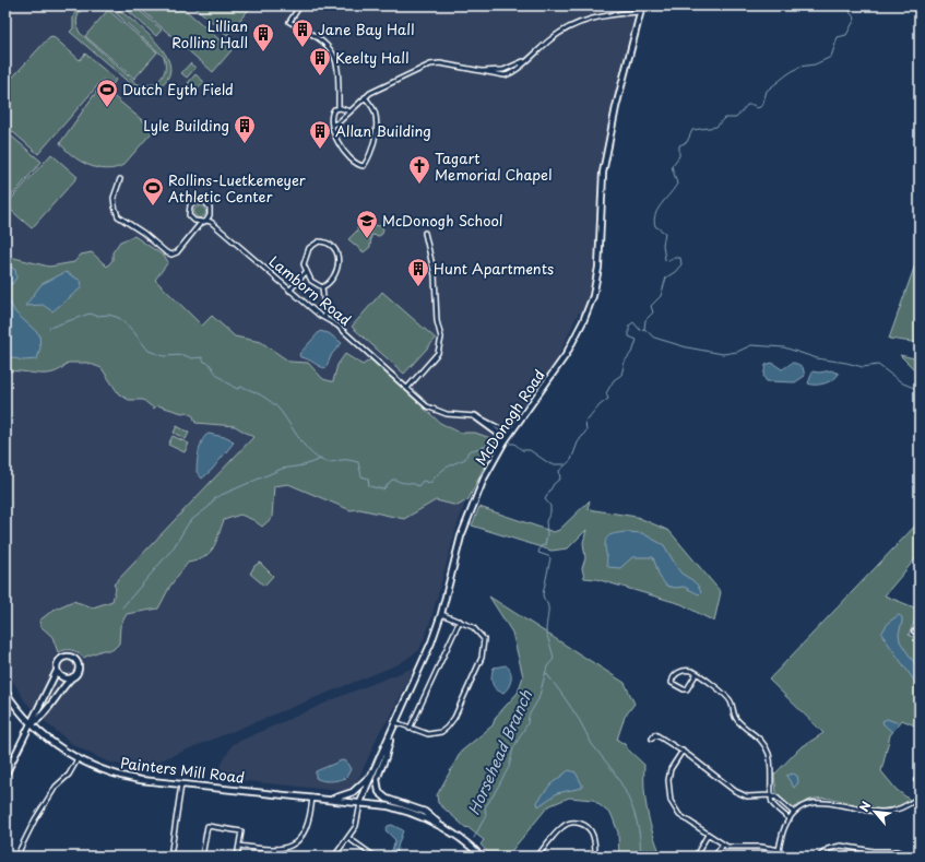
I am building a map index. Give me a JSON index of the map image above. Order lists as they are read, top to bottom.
{
  "streets": {
    "main road": ["McDonogh Road", "Painters Mill Road"],
    "street": ["Lamborn Road"]
  },
  "crossings": [
    ["Lamborn Road", "McDonogh Road"],
    ["McDonogh Road", "Painters Mill Road"]
  ],
  "water": ["Horsehead Branch"],
  "places": {
    "building": [
      "Jane Bay Hall",
      "Lillian Rollins Hall",
      "Keelty Hall",
      "Lyle Building",
      "Allan Building",
      "Hunt Apartments"
    ],
    "sports": ["Dutch Eyth Field", "Rollins-Luetkemeyer Athletic Center"],
    "church": ["Tagart Memorial Chapel"],
    "school or university": ["McDonogh School"]
  },
  "north": "top left"
}
